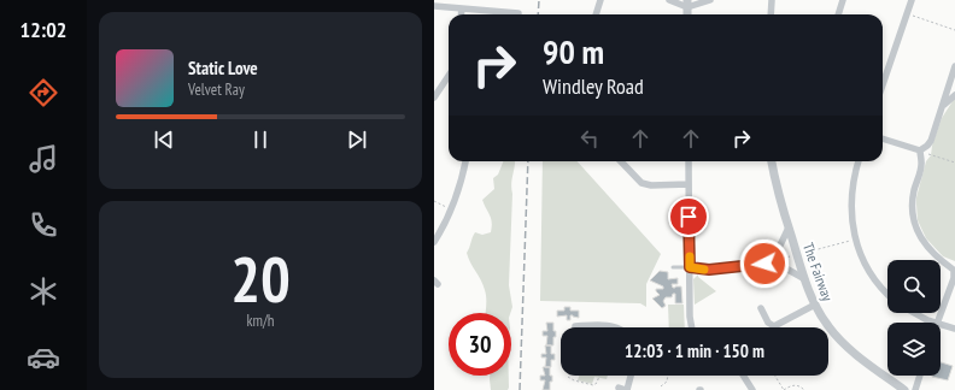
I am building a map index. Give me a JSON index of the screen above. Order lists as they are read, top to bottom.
{
  "streets": {
    "street": ["The Fairway"]
  },
  "page": {
    "tabs": "12:02",
    "turn": ["90 m", "Windley Road"],
    "song": ["Static Love", "Velvet Ray"],
    "tile": ["20", "km/h"],
    "limit": "30",
    "trip": "12:03 · 1 min · 150 m"
  }
}
